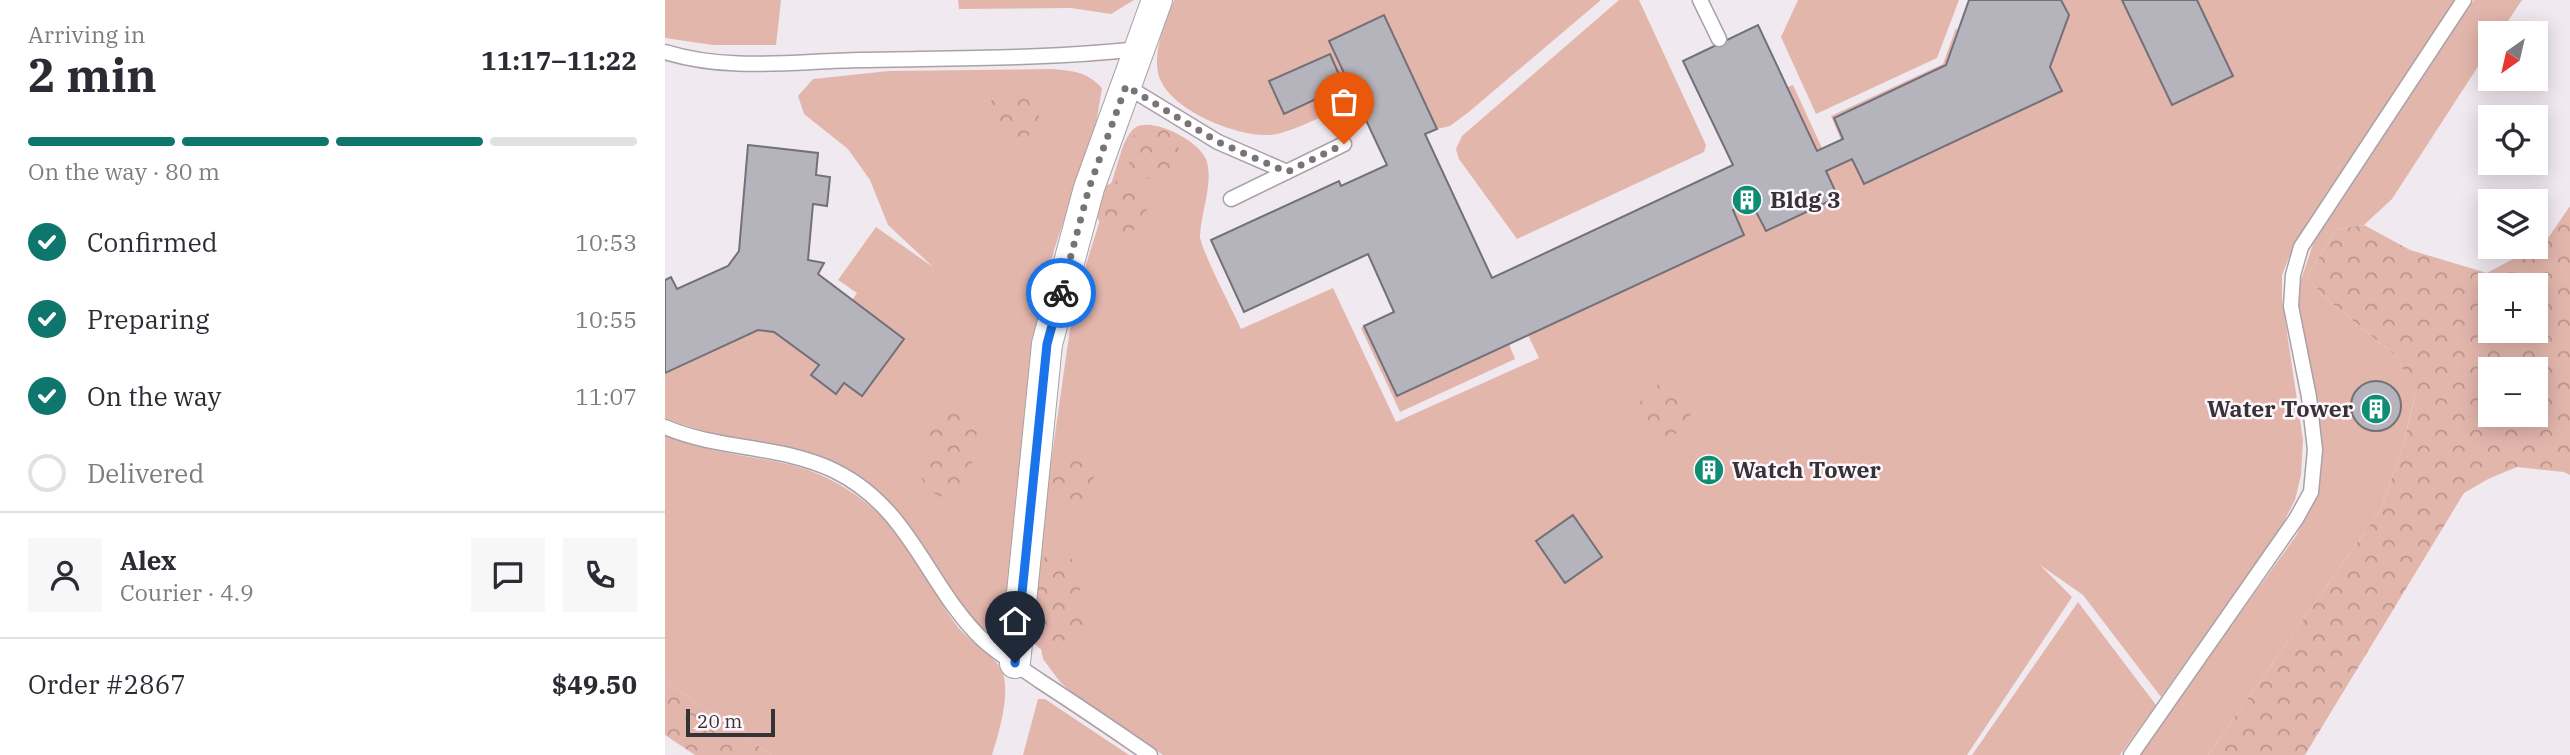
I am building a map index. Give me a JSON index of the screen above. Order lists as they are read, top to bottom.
{
  "places": {
    "building": ["Bldg 3", "Water Tower", "Watch Tower"]
  },
  "scale_bar": "20 m",
  "north": "bottom left",
  "page": {
    "heading": ["2 min", "Arriving in", "11:17–11:22"],
    "panel": [
      "Alex",
      "Courier · 4.9",
      "Order #2867",
      "$49.50"
    ],
    "map_buttons": ["+", "−"],
    "bar": "On the way · 80 m",
    "list": [
      ["Confirmed", "10:53"],
      ["Preparing", "10:55"],
      ["On the way", "11:07"],
      "Delivered"
    ],
    "scale": "20 m"
  }
}
